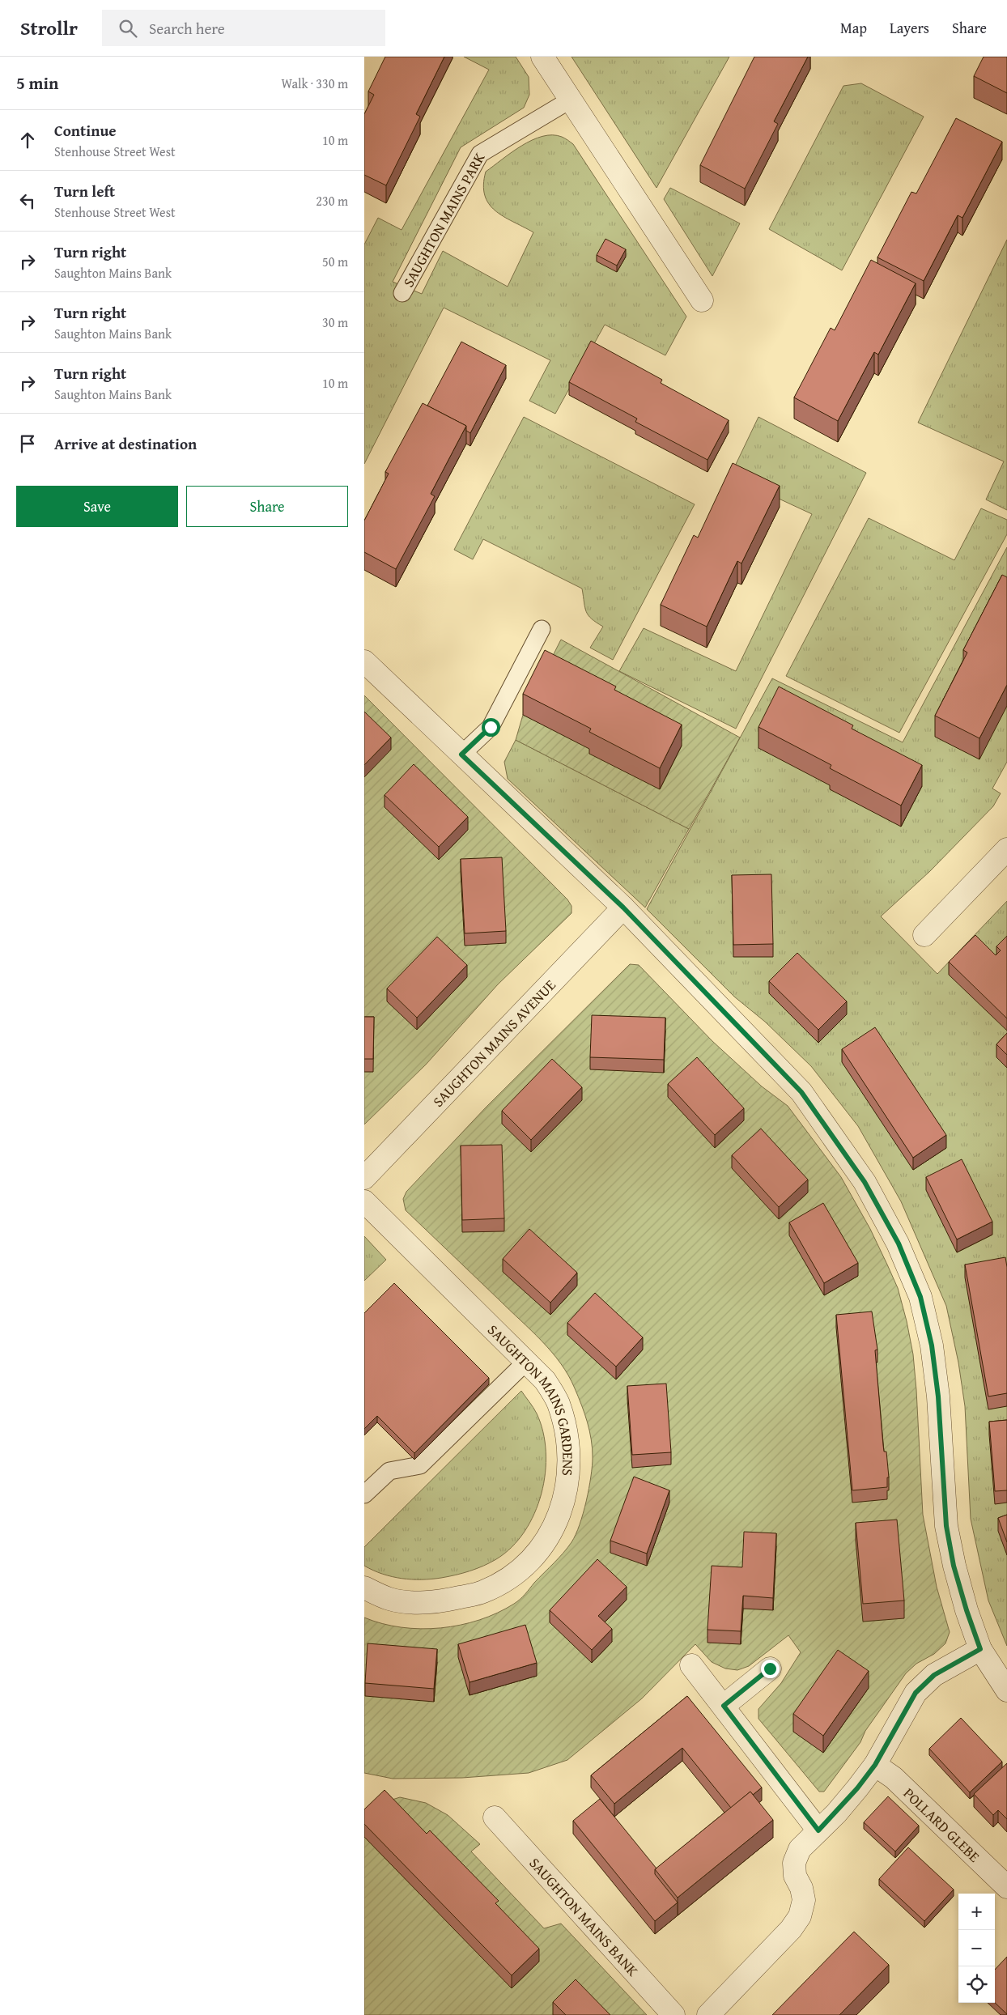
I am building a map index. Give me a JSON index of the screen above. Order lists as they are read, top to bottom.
{
  "streets": {
    "street": [
      "SAUGHTON MAINS AVENUE",
      "SAUGHTON MAINS GARDENS",
      "POLLARD GLEBE",
      "SAUGHTON MAINS BANK"
    ],
    "lane": ["SAUGHTON MAINS PARK"]
  },
  "page": {
    "header": "Strollr",
    "search": "Search here",
    "nav": ["Map", "Layers", "Share"],
    "heading": ["5 min", "Walk · 330 m"],
    "list": [
      ["Continue", "Stenhouse Street West", "10 m"],
      ["Turn left", "Stenhouse Street West", "230 m"],
      ["Turn right", "Saughton Mains Bank", "50 m"],
      ["Turn right", "Saughton Mains Bank", "30 m"],
      ["Turn right", "Saughton Mains Bank", "10 m"],
      "Arrive at destination"
    ],
    "buttons": ["Save", "Share"],
    "map_buttons": ["+", "−"]
  }
}
